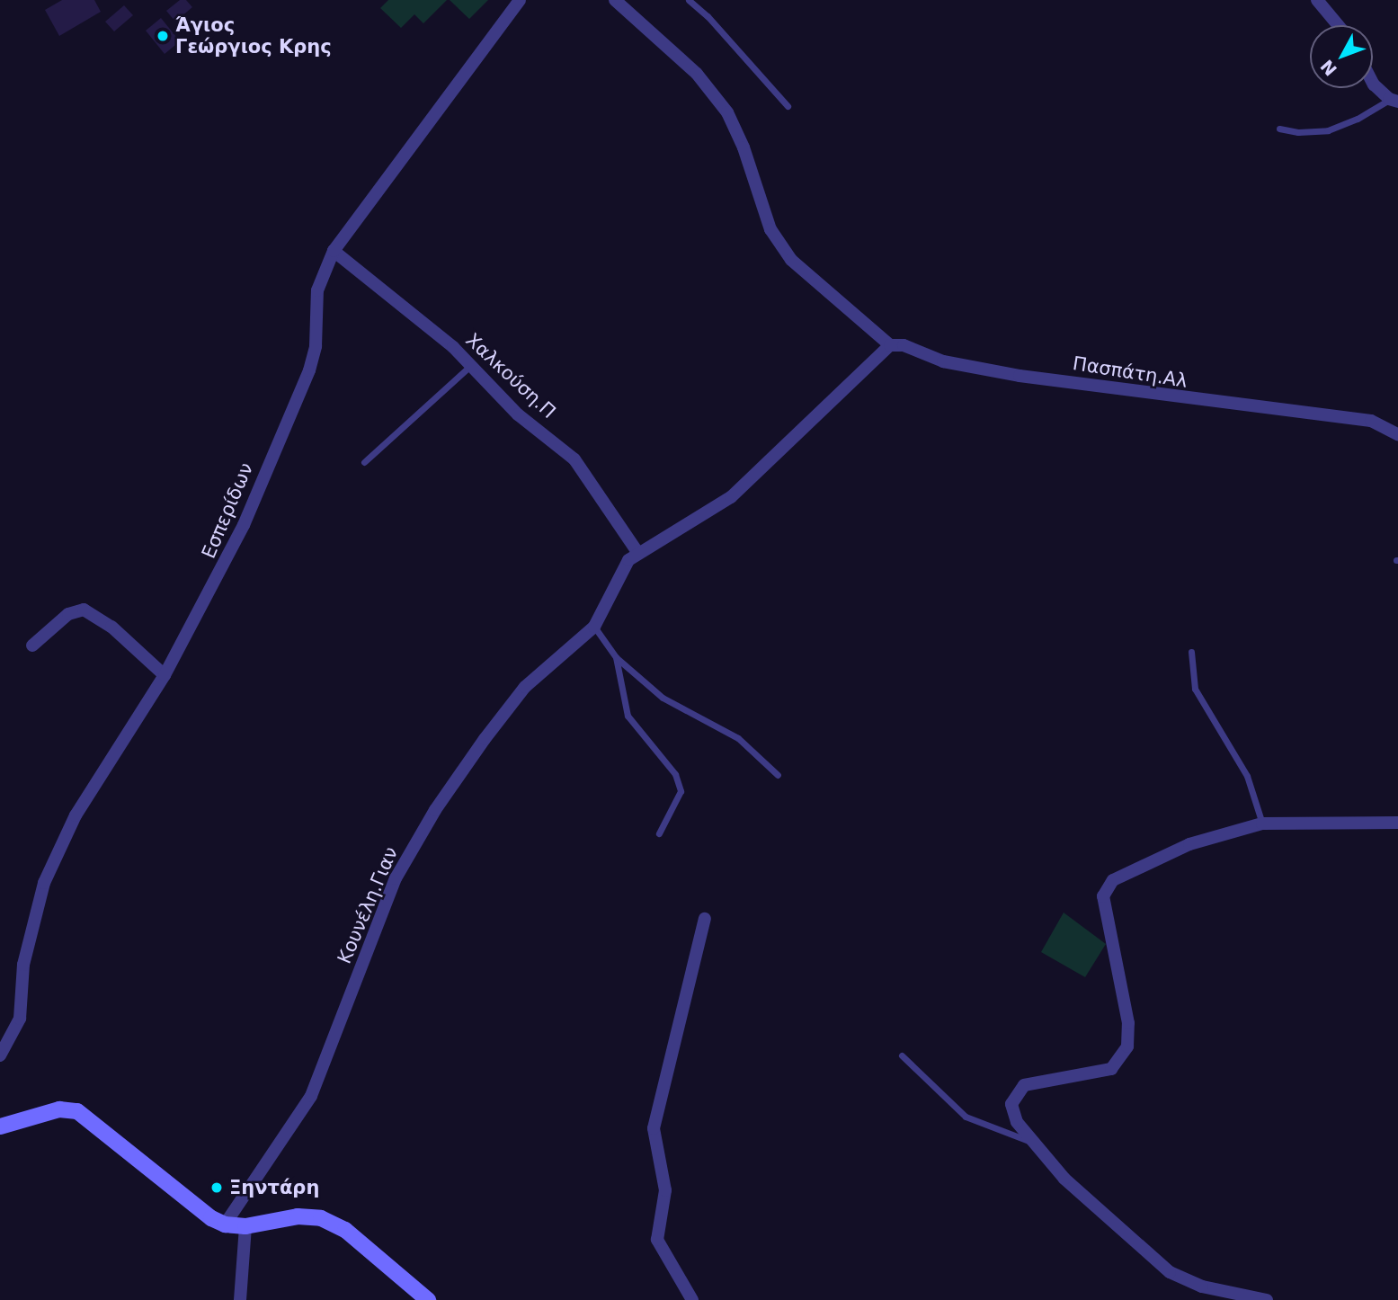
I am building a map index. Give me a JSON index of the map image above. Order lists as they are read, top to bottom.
{
  "streets": {
    "street": [
      "Πασπάτη.Αλ",
      "Χαλκούση.Π",
      "Εσπερίδων",
      "Κουνέλη.Γιαν"
    ]
  },
  "crossings": [
    ["Χαλκούση.Π", "Εσπερίδων"],
    ["Χαλκούση.Π", "Κουνέλη.Γιαν"]
  ],
  "places": ["Άγιος Γεώργιος Κρης", "Ξηντάρη"],
  "north": "bottom left"
}
